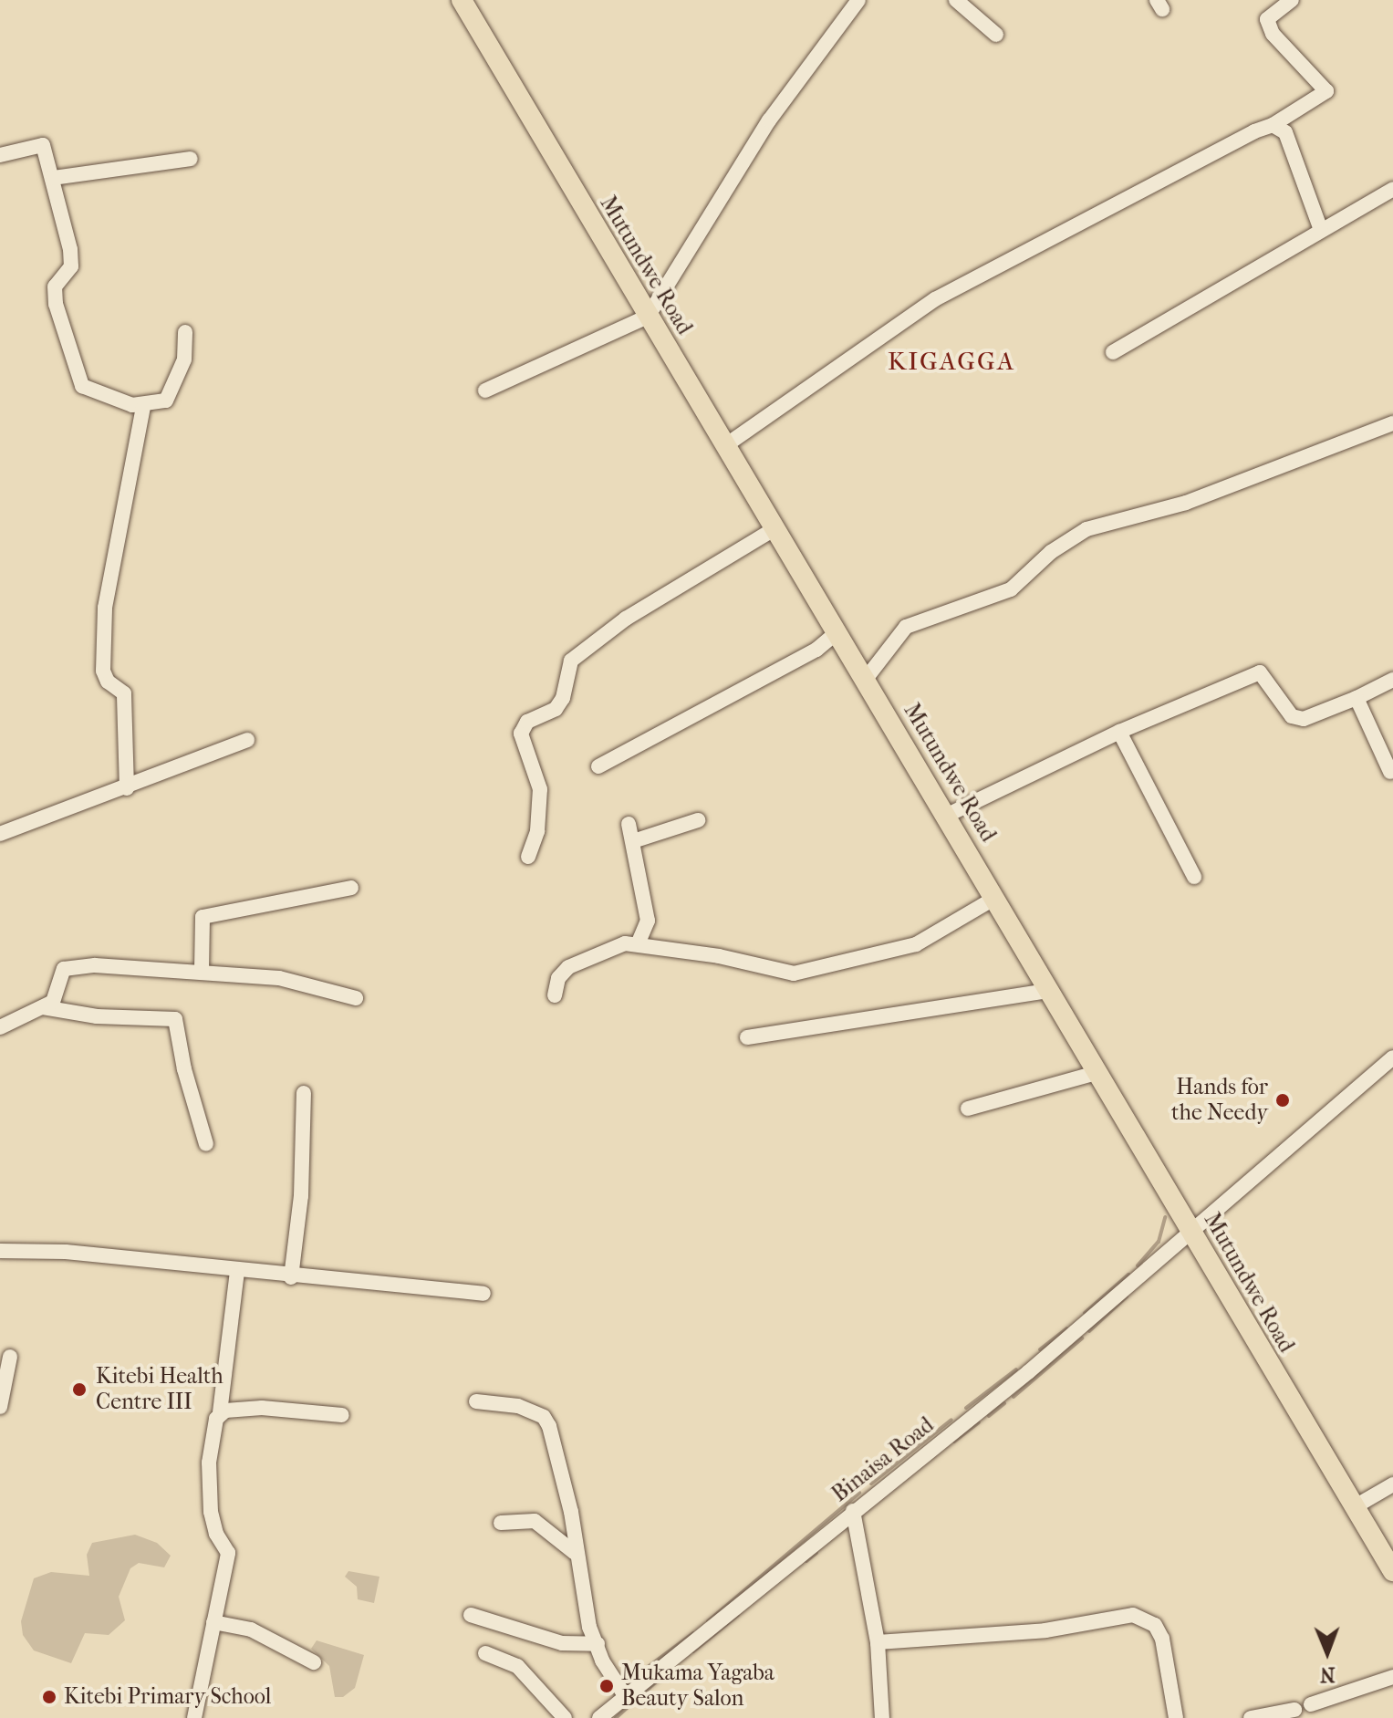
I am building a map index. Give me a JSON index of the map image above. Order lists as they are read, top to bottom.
{
  "streets": {
    "main road": ["Mutundwe Road"],
    "street": ["Binaisa Road"]
  },
  "crossings": [
    ["Mutundwe Road", "Binaisa Road"]
  ],
  "districts": ["KIGAGGA"],
  "places": [
    "Hands for the Needy",
    "Kitebi Health Centre III",
    "Mukama Yagaba Beauty Salon",
    "Kitebi Primary School"
  ],
  "north": "bottom"
}
